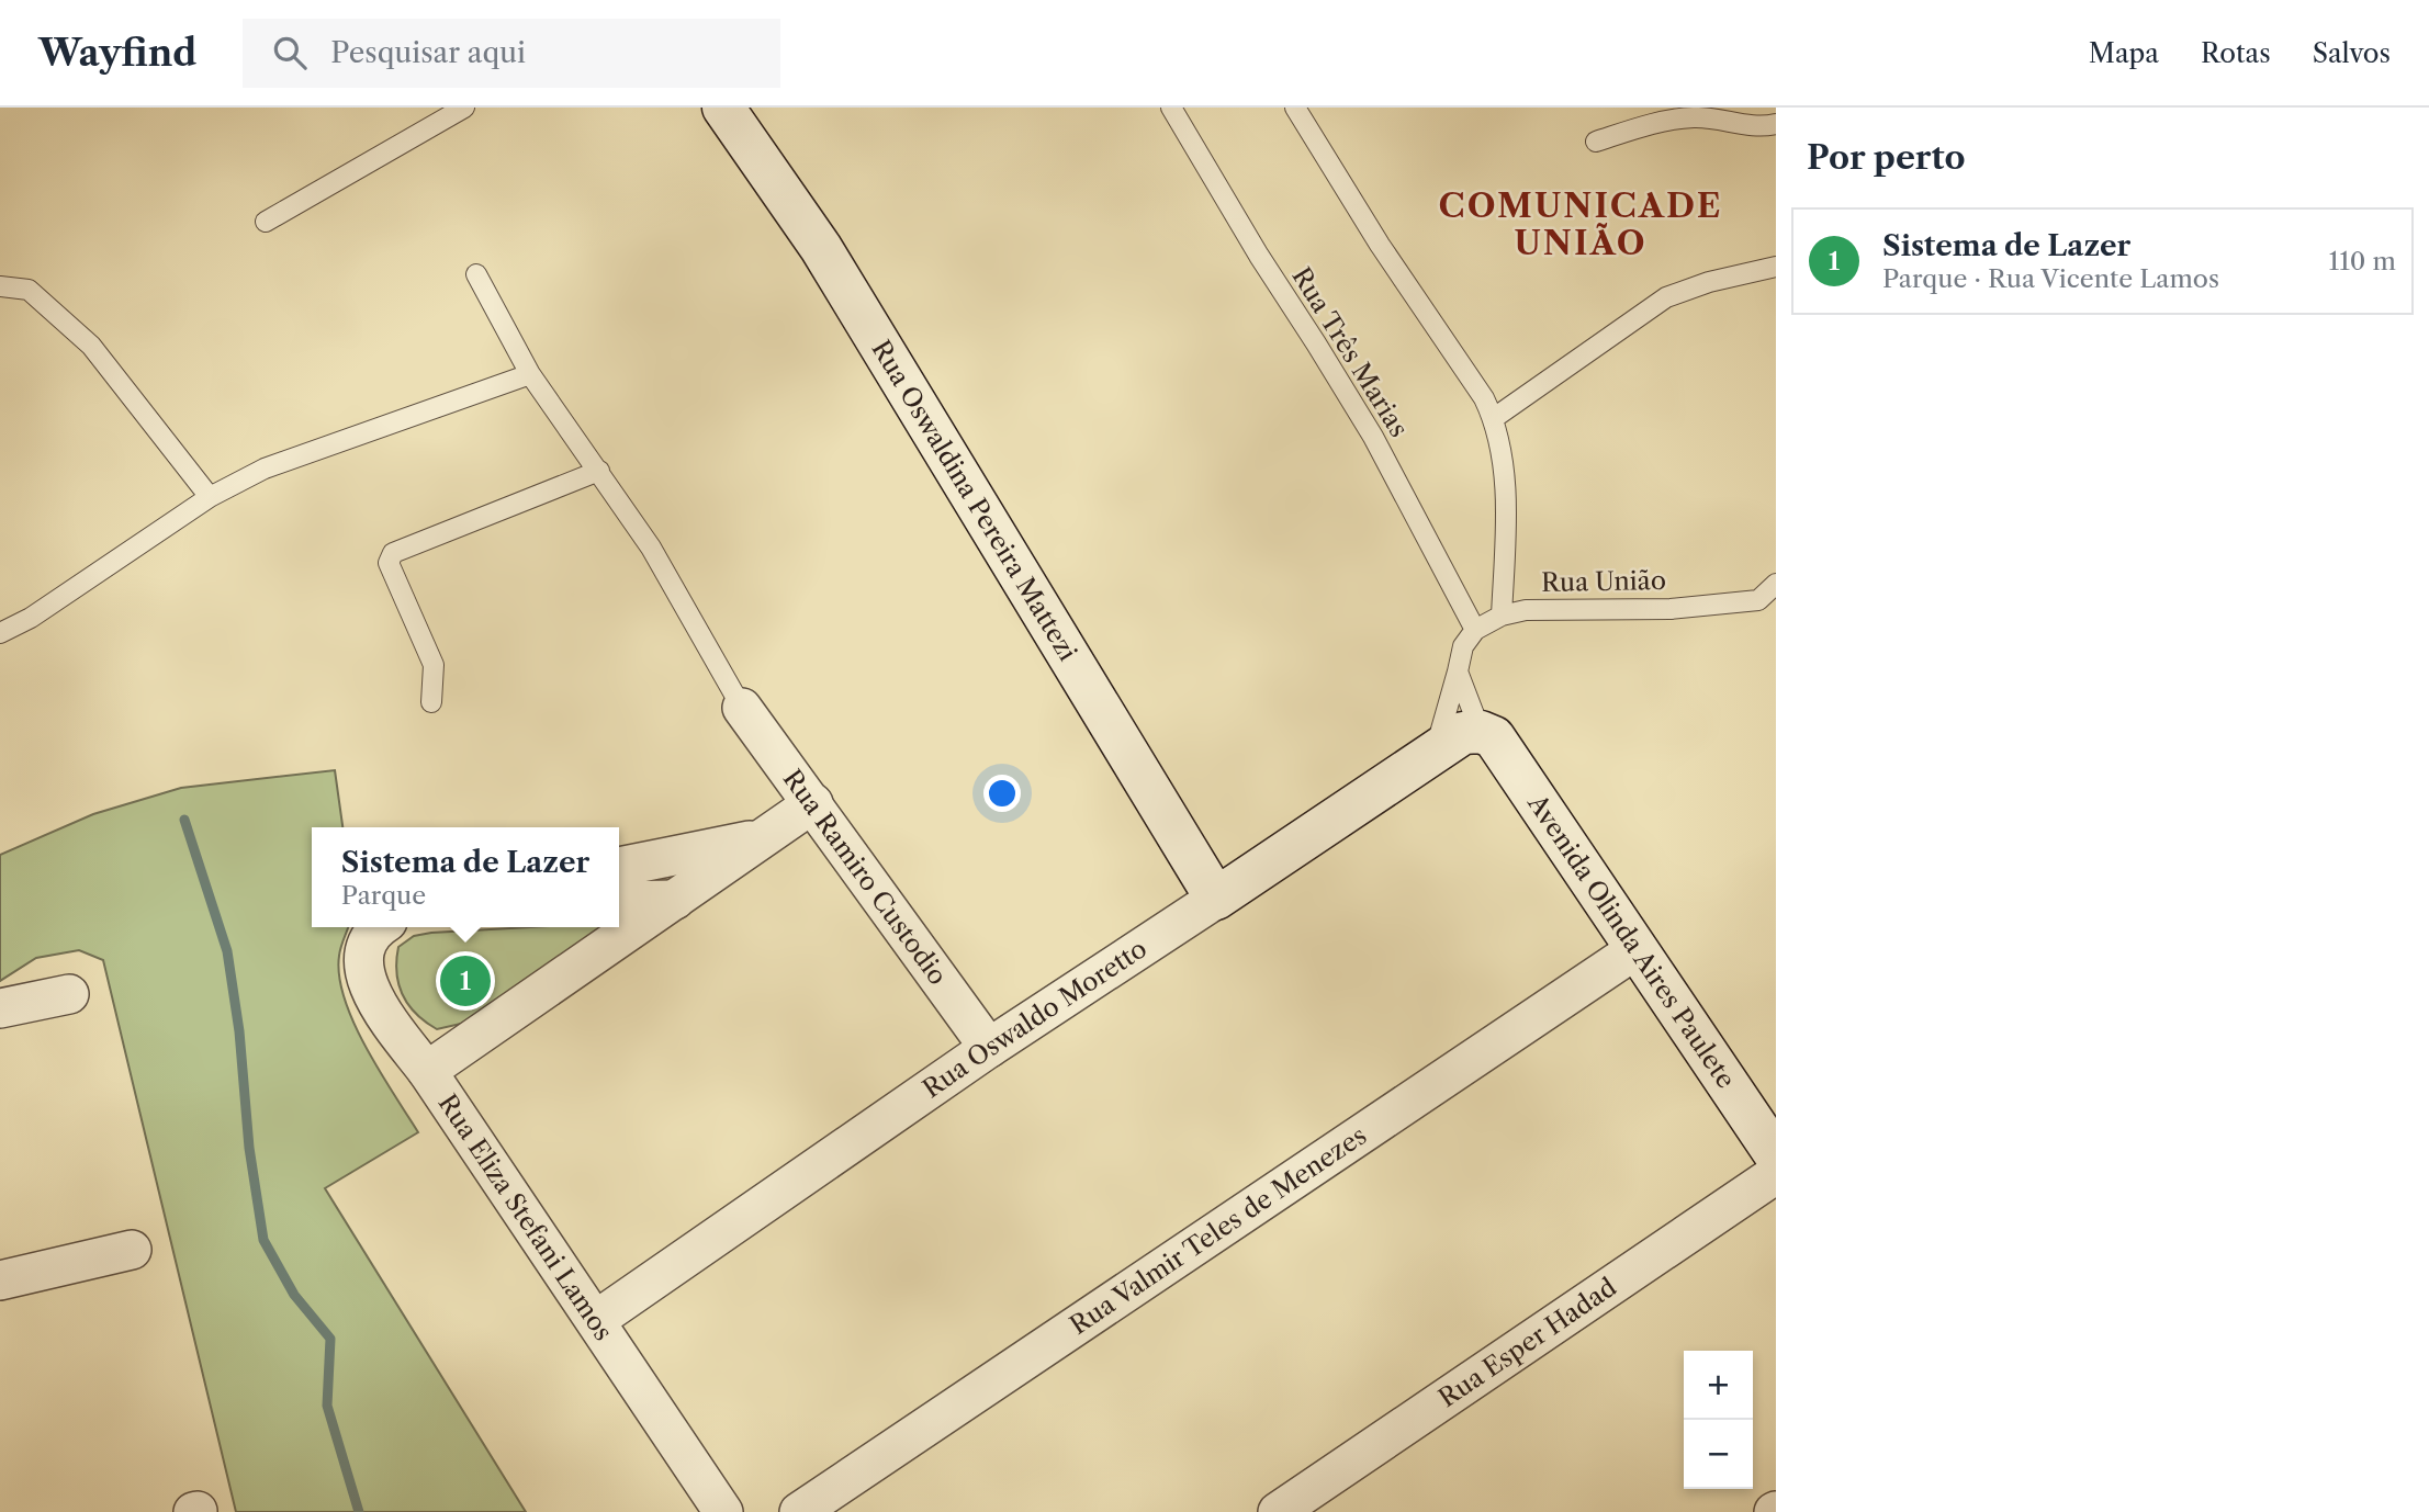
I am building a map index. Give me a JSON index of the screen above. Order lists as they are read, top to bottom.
{
  "streets": {
    "street": [
      "Rua Oswaldina Pereira Mattezi",
      "Rua Ramiro Custodio",
      "Avenida Olinda Aires Paulete",
      "Rua Oswaldo Moretto",
      "Rua Eliza Stefani Lamos",
      "Rua Valmir Teles de Menezes",
      "Rua Esper Hadad"
    ],
    "lane": ["Rua Três Marias", "Rua União"]
  },
  "crossings": [
    ["Rua Três Marias", "Rua União"],
    ["Rua Oswaldina Pereira Mattezi", "Rua Oswaldo Moretto"],
    ["Rua Ramiro Custodio", "Rua Oswaldo Moretto"],
    ["Avenida Olinda Aires Paulete", "Rua Oswaldo Moretto"],
    ["Avenida Olinda Aires Paulete", "Rua Valmir Teles de Menezes"],
    ["Rua Oswaldo Moretto", "Rua Eliza Stefani Lamos"]
  ],
  "districts": ["COMUNICADE UNIÃO"],
  "page": {
    "header": "Wayfind",
    "search": "Pesquisar aqui",
    "nav": ["Mapa", "Rotas", "Salvos"],
    "heading": "Por perto",
    "list": [
      {
        "mark": "1",
        "name": "Sistema de Lazer",
        "note": "Parque · Rua Vicente Lamos",
        "value": "110 m"
      }
    ],
    "popup": ["Sistema de Lazer", "Parque"],
    "pins": "1",
    "map_buttons": ["+", "−"]
  }
}
